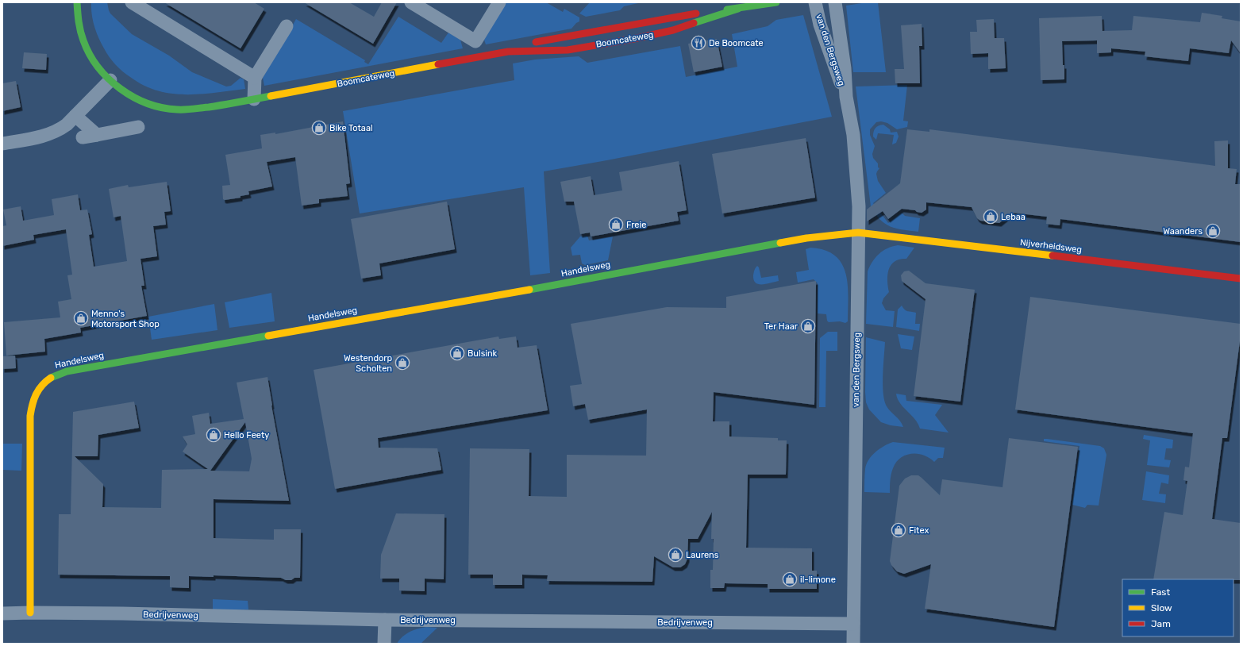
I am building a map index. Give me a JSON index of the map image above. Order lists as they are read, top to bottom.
{
  "streets": {
    "street": [
      "Boomcateweg",
      "van den Bergsweg",
      "Nijverheidsweg",
      "Handelsweg",
      "Bedrijvenweg"
    ]
  },
  "crossings": [
    ["van den Bergsweg", "Nijverheidsweg"],
    ["van den Bergsweg", "Handelsweg"],
    ["van den Bergsweg", "Bedrijvenweg"],
    ["Nijverheidsweg", "Handelsweg"],
    ["Handelsweg", "Bedrijvenweg"]
  ],
  "places": {
    "restaurant": ["De Boomcate"],
    "shop": [
      "Bike Totaal",
      "Lebaa",
      "Freie",
      "Waanders",
      "Menno's Motorsport Shop",
      "Ter Haar",
      "Bulsink",
      "Westendorp Scholten",
      "Hello Feety",
      "Fitex",
      "Laurens",
      "il-limone"
    ]
  },
  "legend": ["Fast", "Slow", "Jam"]
}
